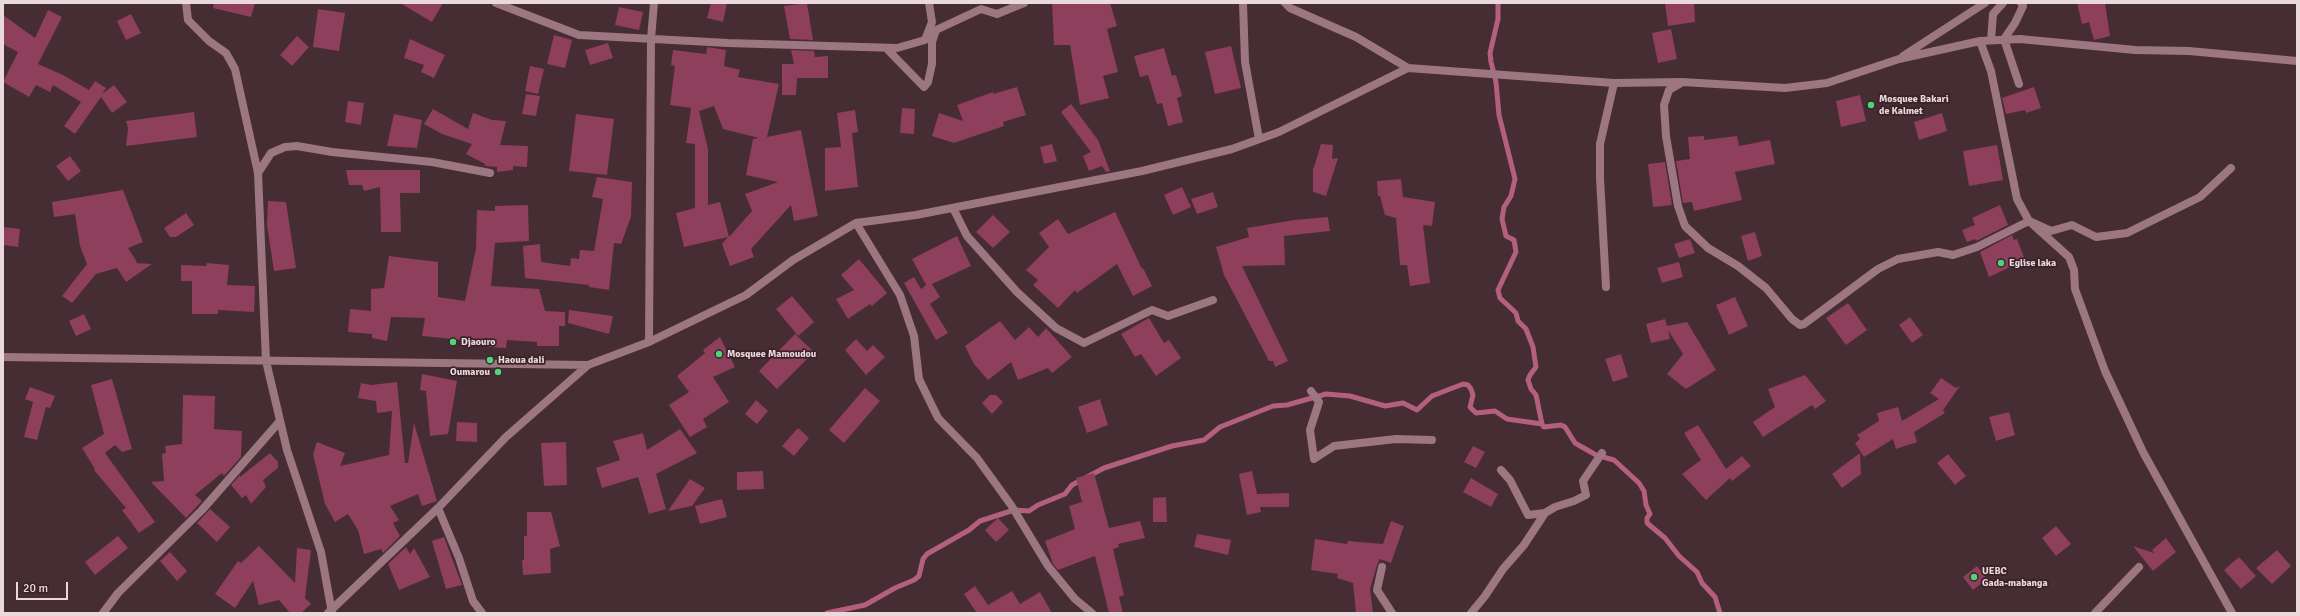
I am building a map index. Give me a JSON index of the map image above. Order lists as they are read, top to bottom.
{
  "places": [
    "Mosquee Bakari de Kalmet",
    "Eglise laka",
    "Djaouro",
    "Mosquee Mamoudou",
    "Haoua dali",
    "Oumarou",
    "UEBC Gada-mabanga"
  ],
  "scale_bar": "20 m"
}
